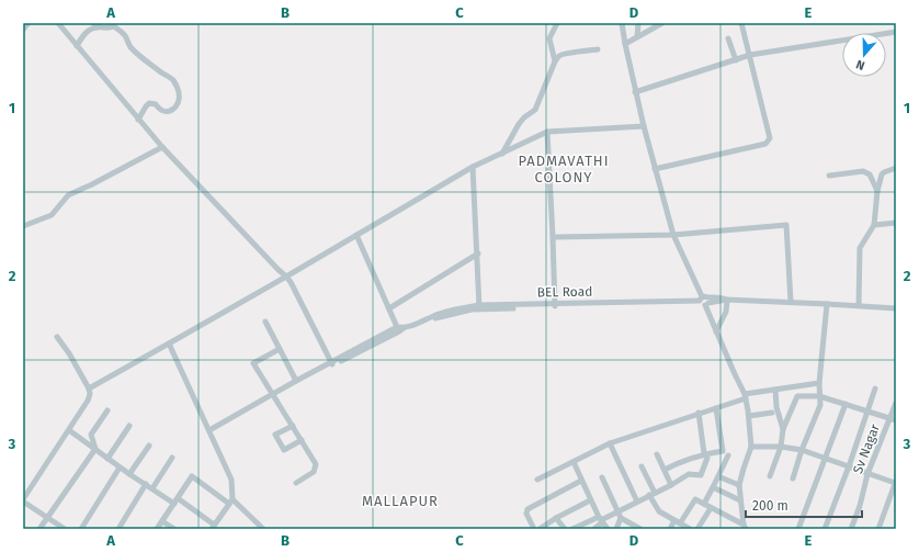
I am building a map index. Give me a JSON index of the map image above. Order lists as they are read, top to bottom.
{
  "streets": {
    "street": ["BEL Road", "Sv Nagar"]
  },
  "districts": ["PADMAVATHI COLONY", "MALLAPUR"],
  "scale_bar": "200 m",
  "north": "bottom",
  "grid": {
    "columns": [
      "A",
      "B",
      "C",
      "D",
      "E"
    ],
    "rows": ["1", "2", "3"]
  }
}
